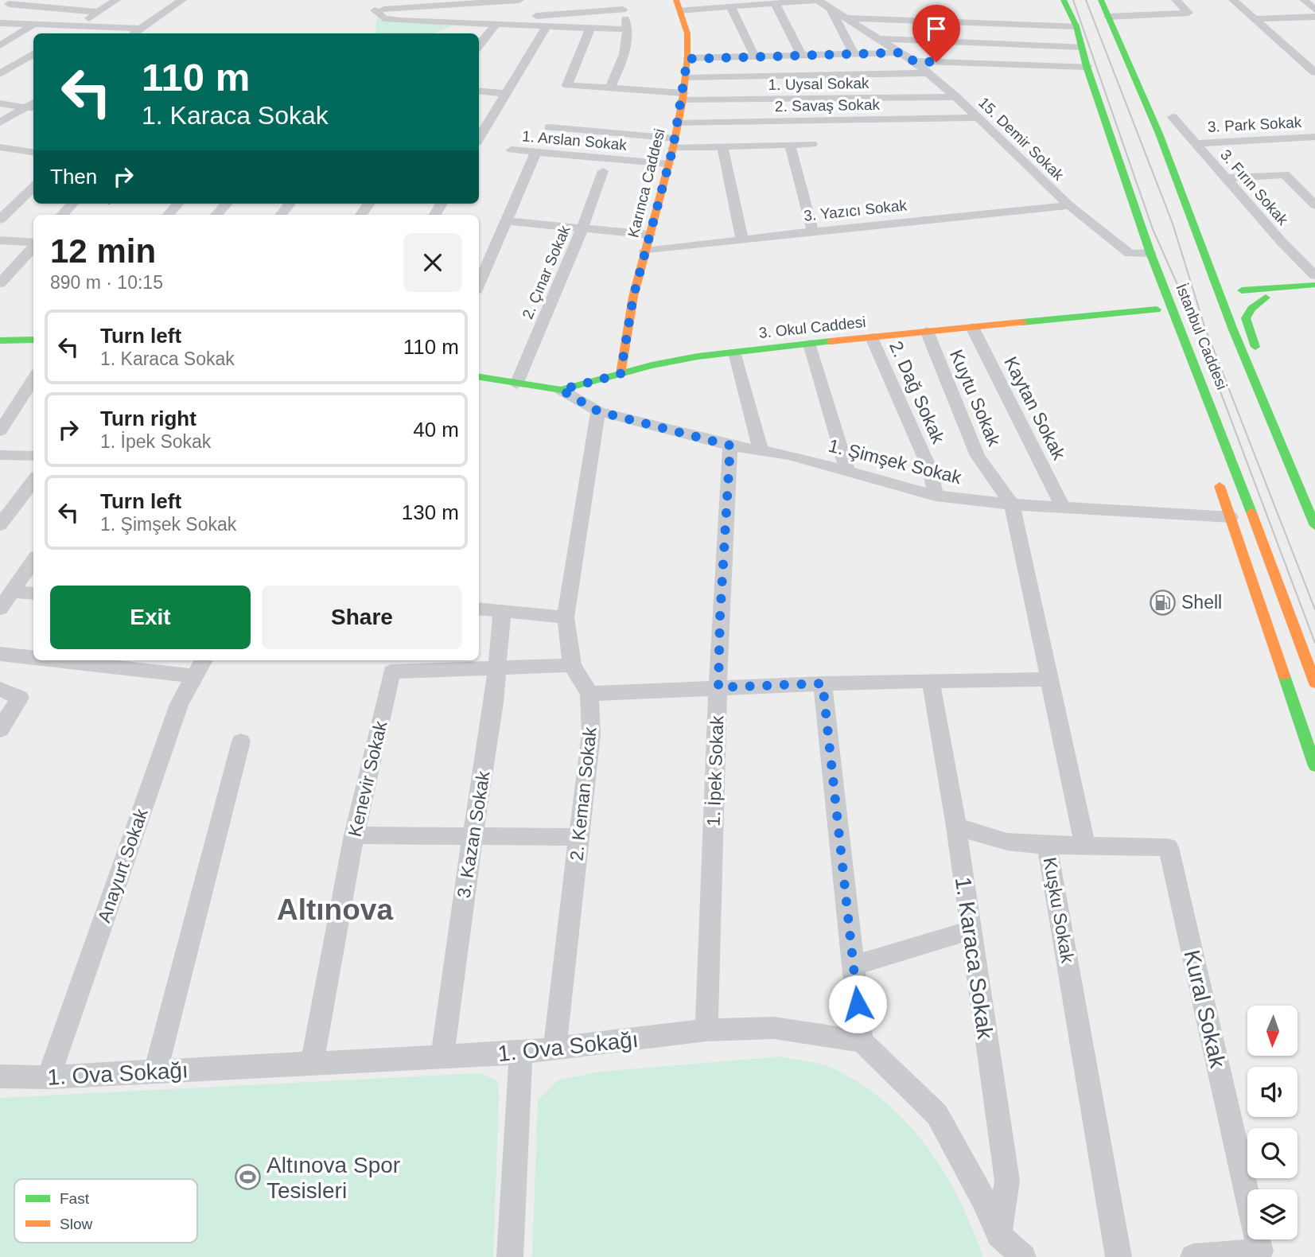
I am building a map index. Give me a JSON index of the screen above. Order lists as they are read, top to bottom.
{
  "streets": {
    "main road": ["Karınca Caddesi", "3. Okul Caddesi", "İstanbul Caddesi"],
    "street": [
      "1. Uysal Sokak",
      "2. Savaş Sokak",
      "3. Park Sokak",
      "15. Demir Sokak",
      "1. Arslan Sokak",
      "3. Fırın Sokak",
      "3. Yazıcı Sokak",
      "2. Çınar Sokak",
      "2. Dağ Sokak",
      "Kuytu Sokak",
      "Kaytan Sokak",
      "1. Şimşek Sokak",
      "1. İpek Sokak",
      "Kenevir Sokak",
      "2. Keman Sokak",
      "3. Kazan Sokak",
      "Anayurt Sokak",
      "Kuşku Sokak",
      "1. Karaca Sokak",
      "Kural Sokak",
      "1. Ova Sokağı"
    ]
  },
  "crossings": [
    ["1. Uysal Sokak", "15. Demir Sokak"],
    ["1. Uysal Sokak", "Karınca Caddesi"],
    ["2. Savaş Sokak", "15. Demir Sokak"],
    ["2. Savaş Sokak", "Karınca Caddesi"],
    ["3. Park Sokak", "3. Fırın Sokak"],
    ["15. Demir Sokak", "3. Yazıcı Sokak"],
    ["15. Demir Sokak", "İstanbul Caddesi"],
    ["1. Arslan Sokak", "Karınca Caddesi"],
    ["1. Arslan Sokak", "2. Çınar Sokak"],
    ["Karınca Caddesi", "3. Yazıcı Sokak"],
    ["Karınca Caddesi", "3. Okul Caddesi"],
    ["2. Çınar Sokak", "3. Okul Caddesi"],
    ["3. Okul Caddesi", "İstanbul Caddesi"],
    ["3. Okul Caddesi", "2. Dağ Sokak"],
    ["3. Okul Caddesi", "Kuytu Sokak"],
    ["3. Okul Caddesi", "Kaytan Sokak"],
    ["3. Okul Caddesi", "1. Şimşek Sokak"],
    ["2. Dağ Sokak", "1. Şimşek Sokak"],
    ["Kuytu Sokak", "1. Şimşek Sokak"],
    ["Kuytu Sokak", "Kuşku Sokak"],
    ["Kaytan Sokak", "1. Şimşek Sokak"],
    ["1. Şimşek Sokak", "1. İpek Sokak"],
    ["1. Şimşek Sokak", "2. Keman Sokak"],
    ["1. Şimşek Sokak", "Kuşku Sokak"],
    ["1. İpek Sokak", "1. Ova Sokağı"],
    ["Kenevir Sokak", "2. Keman Sokak"],
    ["Kenevir Sokak", "3. Kazan Sokak"],
    ["Kenevir Sokak", "1. Ova Sokağı"],
    ["2. Keman Sokak", "1. Ova Sokağı"],
    ["3. Kazan Sokak", "1. Ova Sokağı"],
    ["Anayurt Sokak", "1. Ova Sokağı"],
    ["Kuşku Sokak", "Kural Sokak"]
  ],
  "districts": ["Altınova"],
  "places": {
    "fuel station": ["Shell"],
    "sports": ["Altınova Spor Tesisleri"]
  },
  "legend": ["Fast", "Slow"],
  "north": "bottom",
  "page": {
    "turn": ["110 m", "1. Karaca Sokak"],
    "then": "Then",
    "heading": ["12 min", "890 m · 10:15"],
    "list": [
      {
        "name": "Turn left",
        "note": "1. Karaca Sokak",
        "value": "110 m"
      },
      {
        "name": "Turn right",
        "note": "1. İpek Sokak",
        "value": "40 m"
      },
      {
        "name": "Turn left",
        "note": "1. Şimşek Sokak",
        "value": "130 m"
      }
    ],
    "buttons": ["Exit", "Share"]
  }
}
